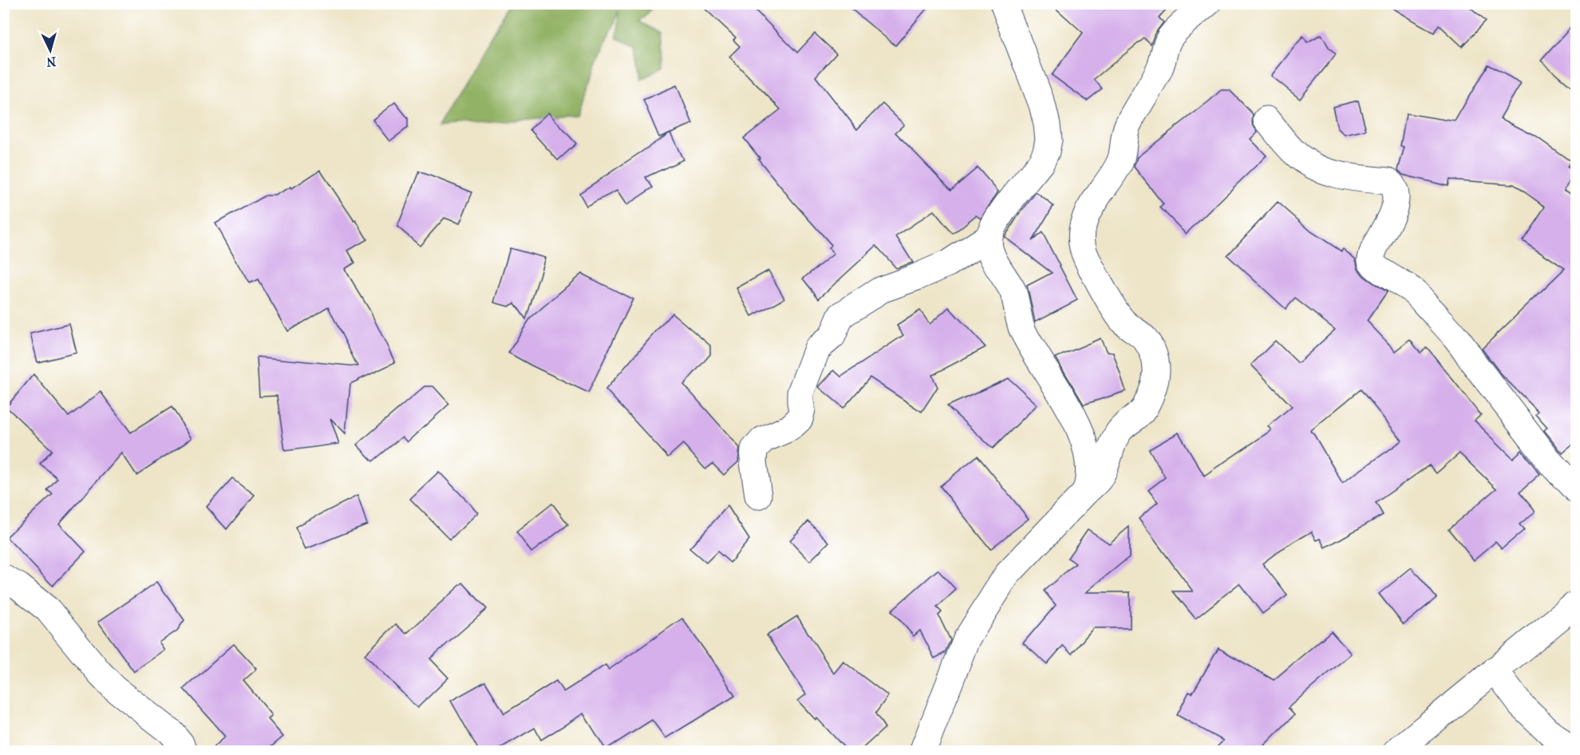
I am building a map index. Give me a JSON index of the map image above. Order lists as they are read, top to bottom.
{
  "north": "bottom"
}
